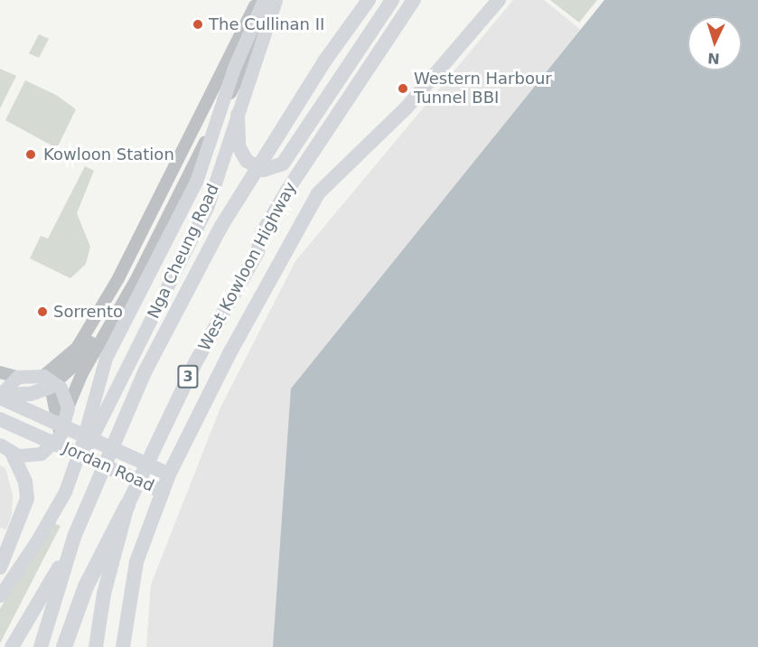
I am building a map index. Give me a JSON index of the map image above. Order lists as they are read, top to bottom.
{
  "streets": {
    "highway": ["West Kowloon Highway", "3"],
    "main road": ["Nga Cheung Road", "Jordan Road"]
  },
  "crossings": [
    ["Nga Cheung Road", "Jordan Road"]
  ],
  "places": [
    "The Cullinan II",
    "Western Harbour Tunnel BBI",
    "Kowloon Station",
    "Sorrento"
  ],
  "north": "bottom"
}
